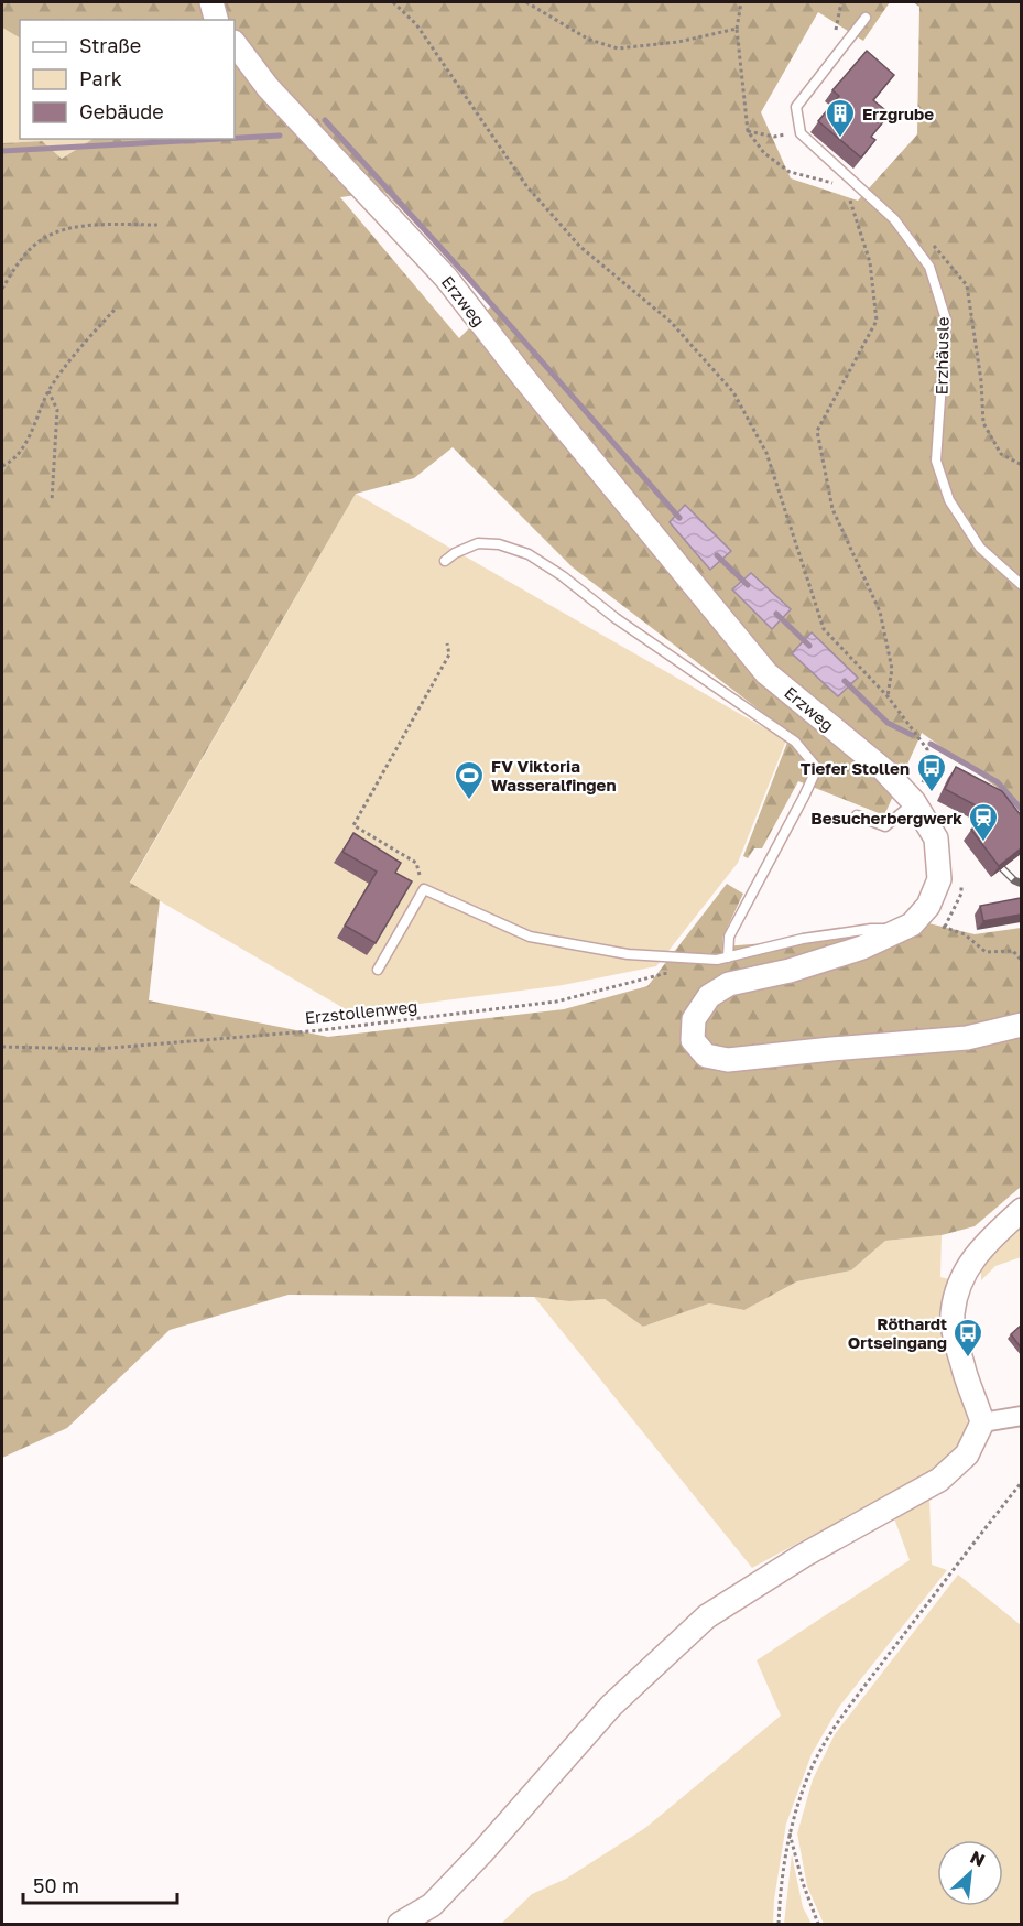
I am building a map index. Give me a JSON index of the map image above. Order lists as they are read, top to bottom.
{
  "streets": {
    "street": ["Erzweg"],
    "lane": ["Erzhäusle"],
    "path": ["Erzstollenweg"]
  },
  "places": {
    "building": ["Erzgrube"],
    "bus stop": ["Tiefer Stollen", "Röthardt Ortseingang"],
    "sports": ["FV Viktoria Wasseralfingen"],
    "station": ["Besucherbergwerk"]
  },
  "legend": ["Straße", "Park", "Gebäude"],
  "scale_bar": "50 m",
  "north": "top right"
}
